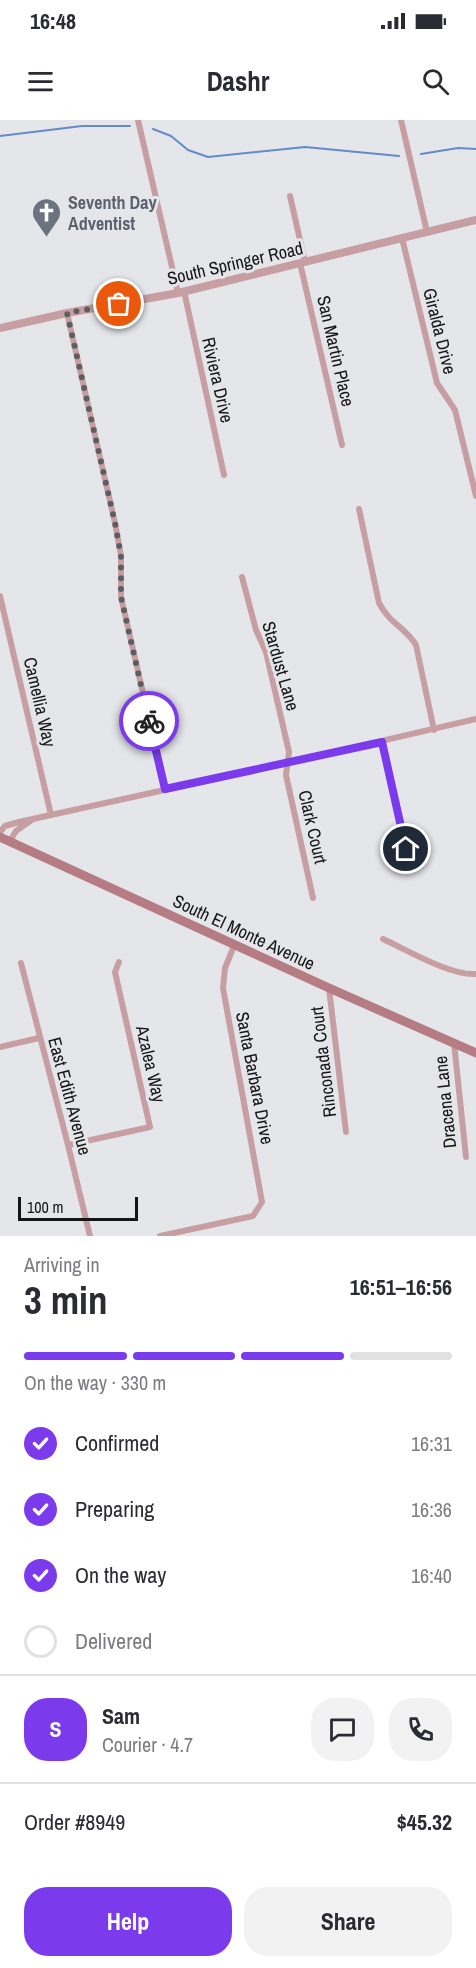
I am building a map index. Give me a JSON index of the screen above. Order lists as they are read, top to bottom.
{
  "streets": {
    "main road": ["South El Monte Avenue"],
    "street": [
      "South Springer Road",
      "Giralda Drive",
      "San Martin Place",
      "Riviera Drive",
      "Stardust Lane",
      "Camellia Way",
      "Clark Court",
      "Rinconada Court",
      "Azalea Way",
      "Santa Barbara Drive",
      "East Edith Avenue",
      "Dracena Lane"
    ]
  },
  "crossings": [
    ["South Springer Road", "Giralda Drive"],
    ["South Springer Road", "San Martin Place"],
    ["South Springer Road", "Riviera Drive"],
    ["Stardust Lane", "Clark Court"],
    ["South El Monte Avenue", "Rinconada Court"],
    ["South El Monte Avenue", "Santa Barbara Drive"],
    ["South El Monte Avenue", "Dracena Lane"],
    ["Azalea Way", "East Edith Avenue"]
  ],
  "places": {
    "church": ["Seventh Day Adventist"]
  },
  "scale_bar": "100 m",
  "page": {
    "status": "16:48",
    "header": "Dashr",
    "scale": "100 m",
    "heading": ["3 min", "Arriving in", "16:51–16:56"],
    "panel": [
      "Sam",
      "Courier · 4.7",
      "Order #8949",
      "$45.32"
    ],
    "bar": "On the way · 330 m",
    "list": [
      ["Confirmed", "16:31"],
      ["Preparing", "16:36"],
      ["On the way", "16:40"],
      "Delivered"
    ],
    "round": "S",
    "buttons": ["Help", "Share"]
  }
}
